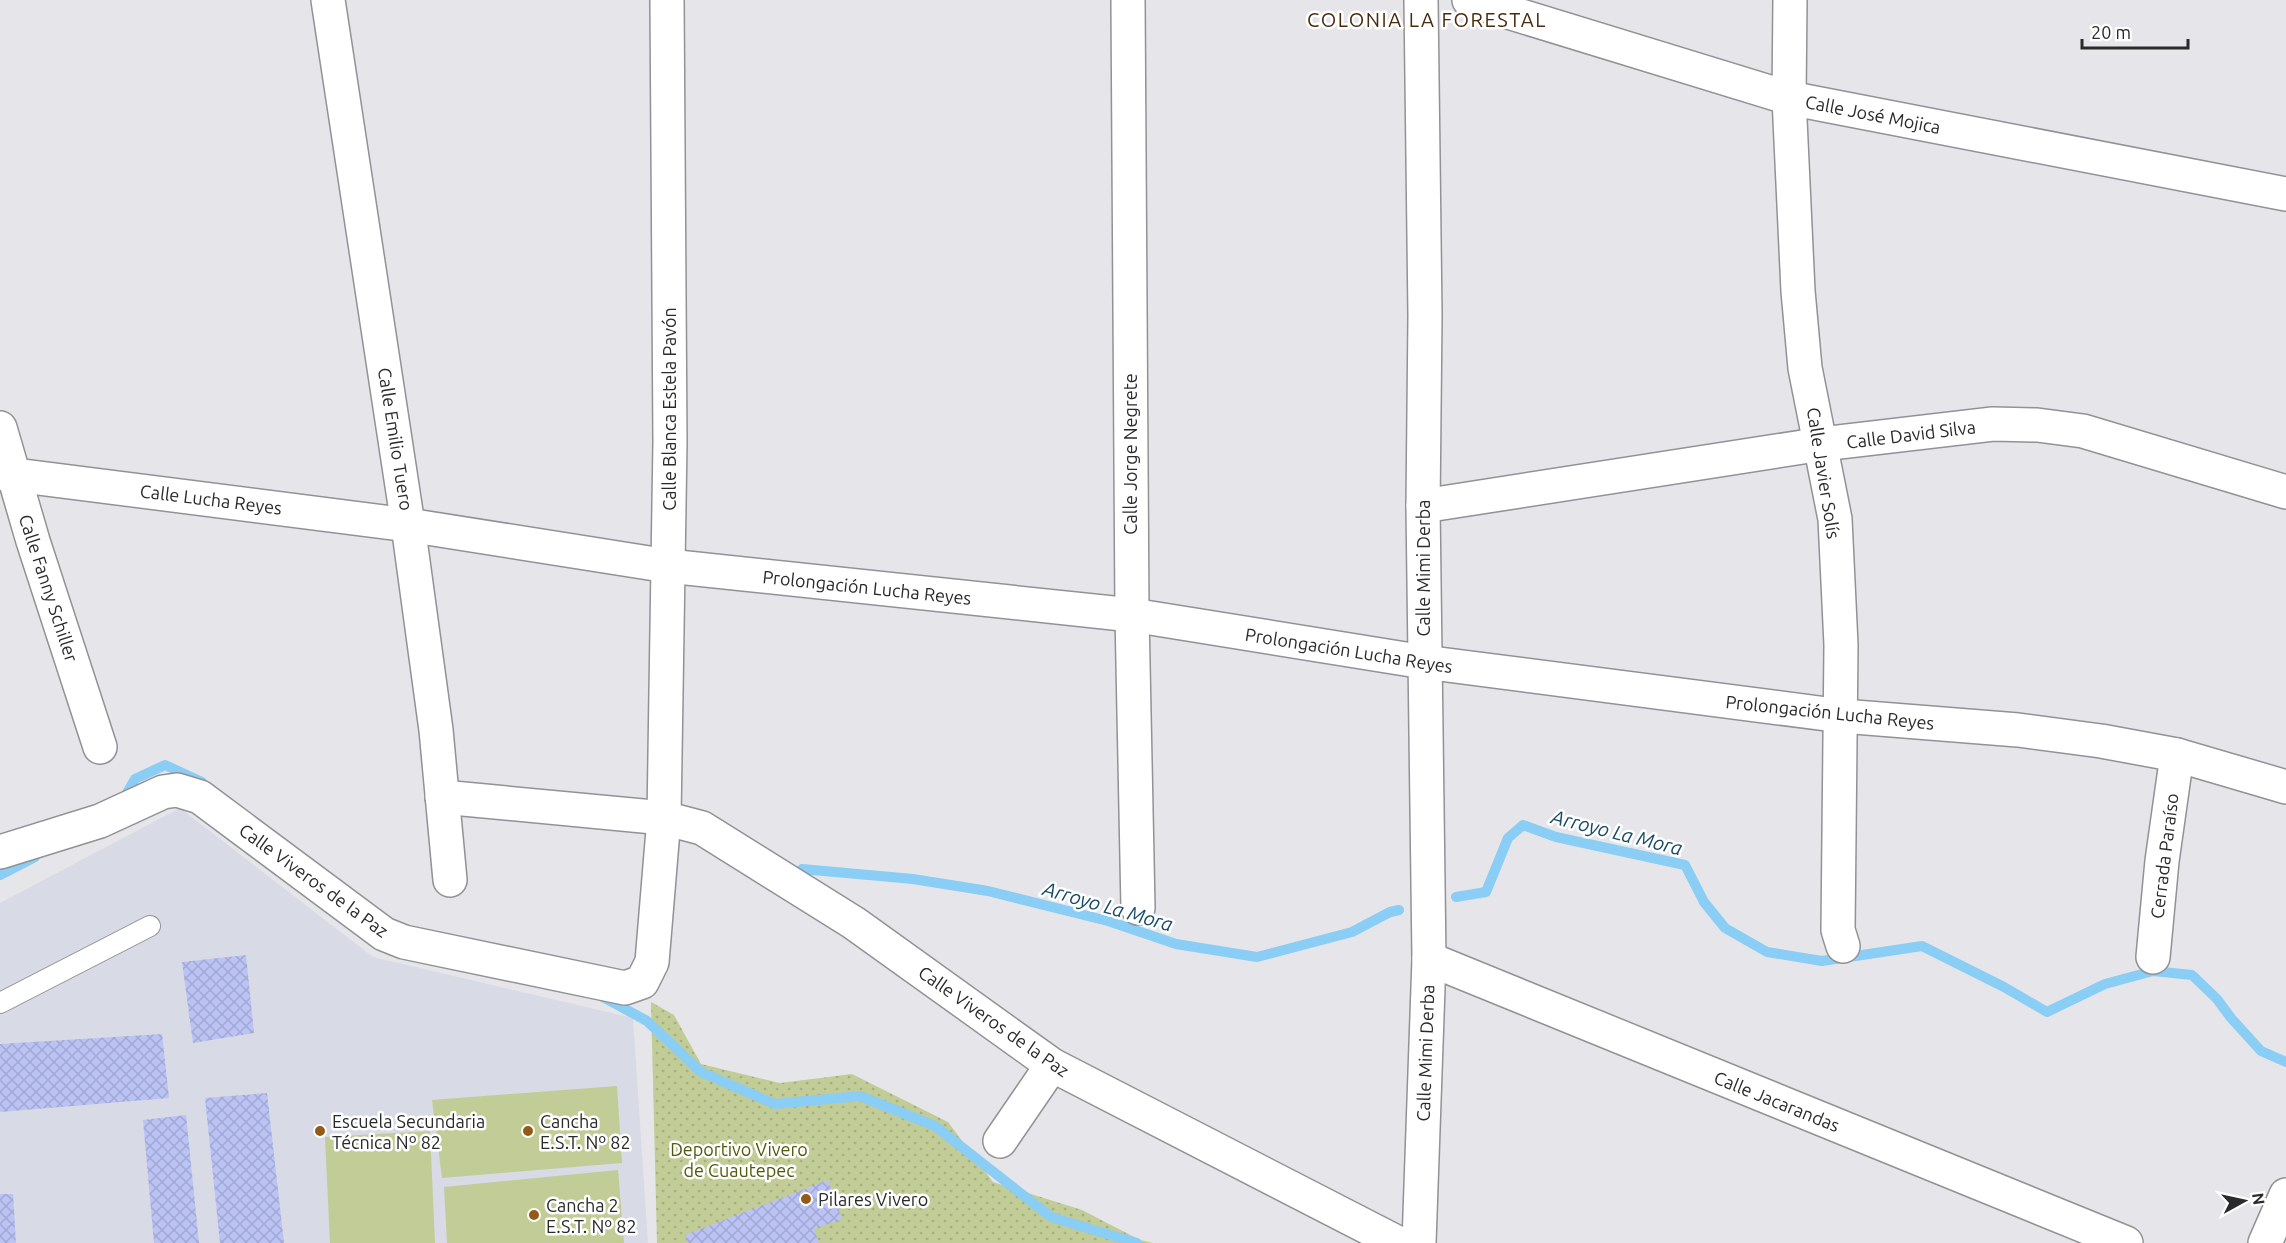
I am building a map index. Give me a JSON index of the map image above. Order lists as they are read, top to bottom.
{
  "streets": {
    "street": [
      "Calle José Mojica",
      "Calle Blanca Estela Pavón",
      "Calle David Silva",
      "Calle Emilio Tuero",
      "Calle Jorge Negrete",
      "Calle Javier Solís",
      "Calle Lucha Reyes",
      "Calle Mimi Derba",
      "Prolongación Lucha Reyes",
      "Calle Fanny Schiller",
      "Cerrada Paraíso",
      "Calle Viveros de la Paz",
      "Calle Jacarandas"
    ]
  },
  "crossings": [
    ["Calle José Mojica", "Calle Javier Solís"],
    ["Calle Blanca Estela Pavón", "Prolongación Lucha Reyes"],
    ["Calle Blanca Estela Pavón", "Calle Viveros de la Paz"],
    ["Calle David Silva", "Calle Javier Solís"],
    ["Calle David Silva", "Calle Mimi Derba"],
    ["Calle Emilio Tuero", "Calle Lucha Reyes"],
    ["Calle Emilio Tuero", "Prolongación Lucha Reyes"],
    ["Calle Emilio Tuero", "Calle Viveros de la Paz"],
    ["Calle Jorge Negrete", "Prolongación Lucha Reyes"],
    ["Calle Javier Solís", "Prolongación Lucha Reyes"],
    ["Calle Lucha Reyes", "Prolongación Lucha Reyes"],
    ["Calle Lucha Reyes", "Calle Fanny Schiller"],
    ["Calle Mimi Derba", "Prolongación Lucha Reyes"],
    ["Calle Mimi Derba", "Calle Jacarandas"],
    ["Prolongación Lucha Reyes", "Cerrada Paraíso"]
  ],
  "districts": ["COLONIA LA FORESTAL"],
  "water": ["Arroyo La Mora"],
  "parks": ["Deportivo Vivero de Cuautepec"],
  "places": [
    "Escuela Secundaria Técnica Nº 82",
    "Cancha E.S.T. Nº 82",
    "Pilares Vivero",
    "Cancha 2 E.S.T. Nº 82"
  ],
  "scale_bar": "20 m",
  "north": "right"
}
